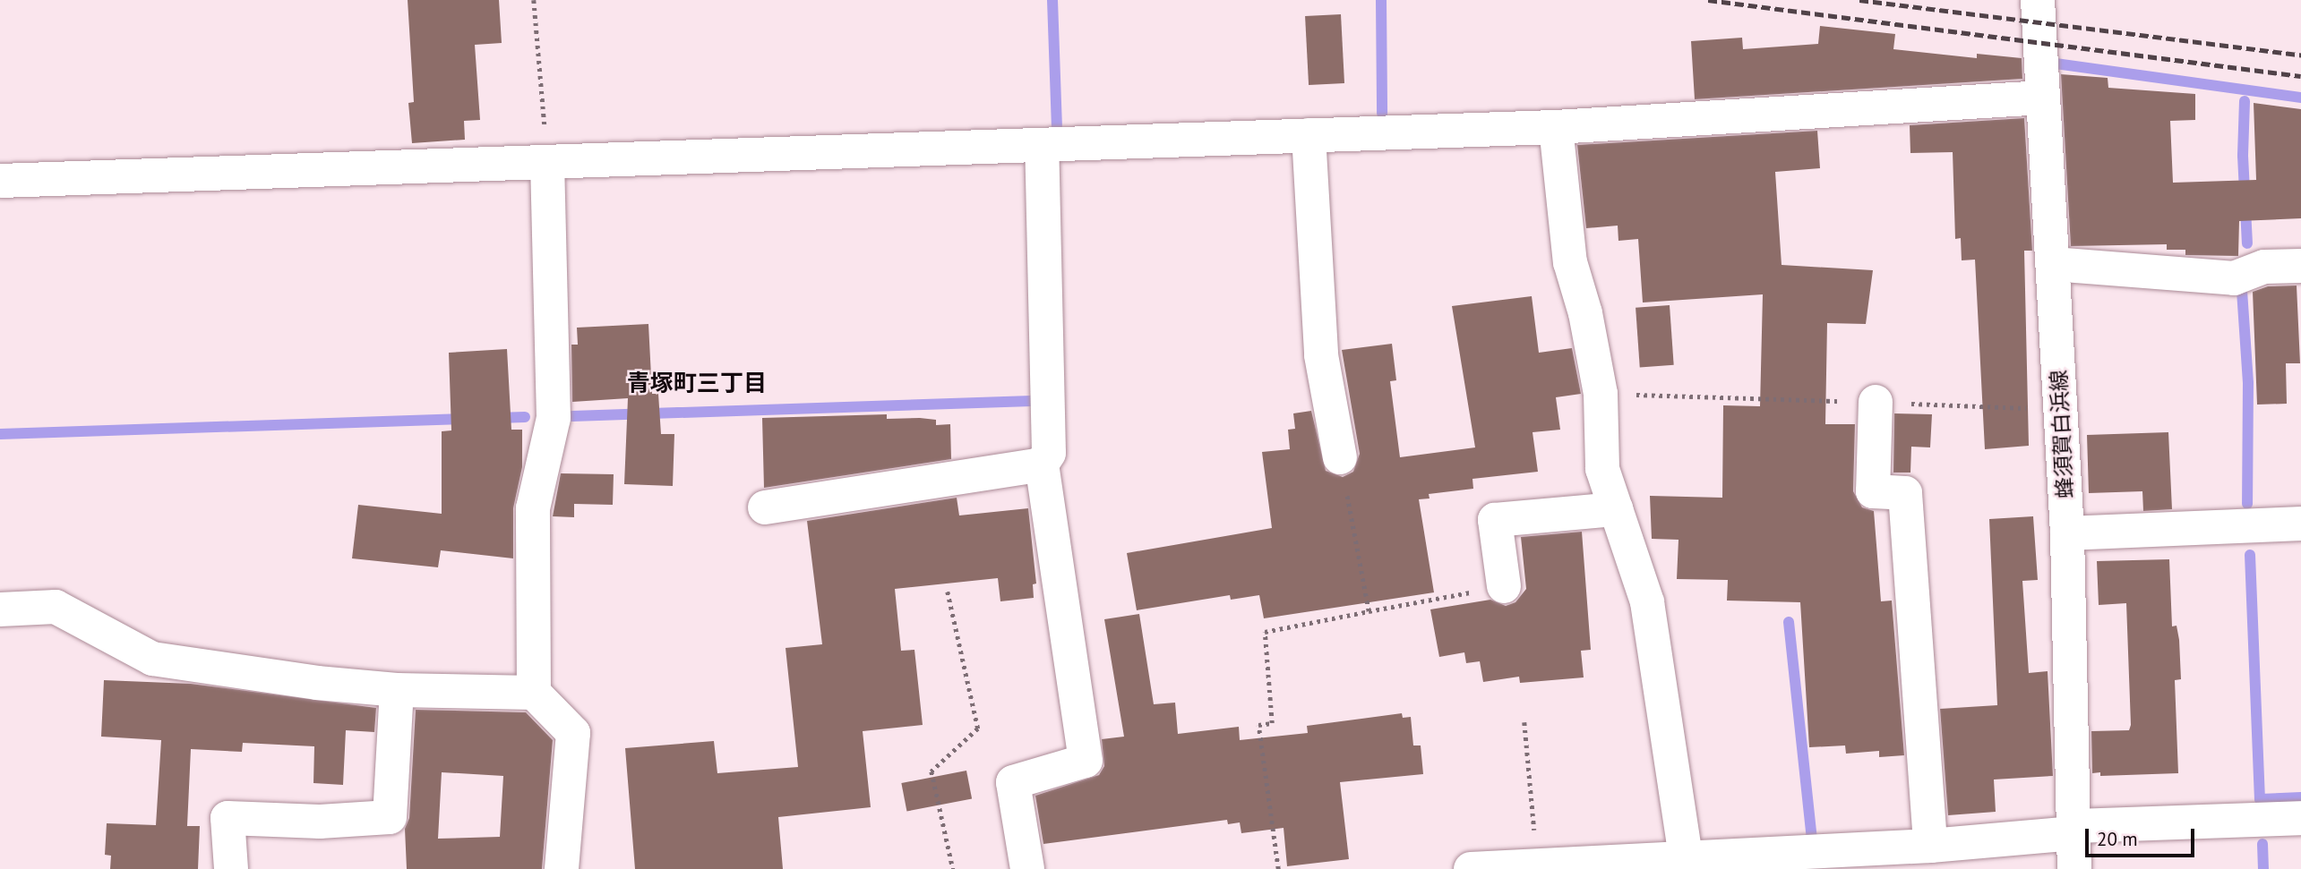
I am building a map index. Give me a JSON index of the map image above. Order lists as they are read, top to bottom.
{
  "streets": {
    "street": ["蜂須賀白浜線"]
  },
  "districts": ["青塚町三丁目"],
  "scale_bar": "20 m"
}
